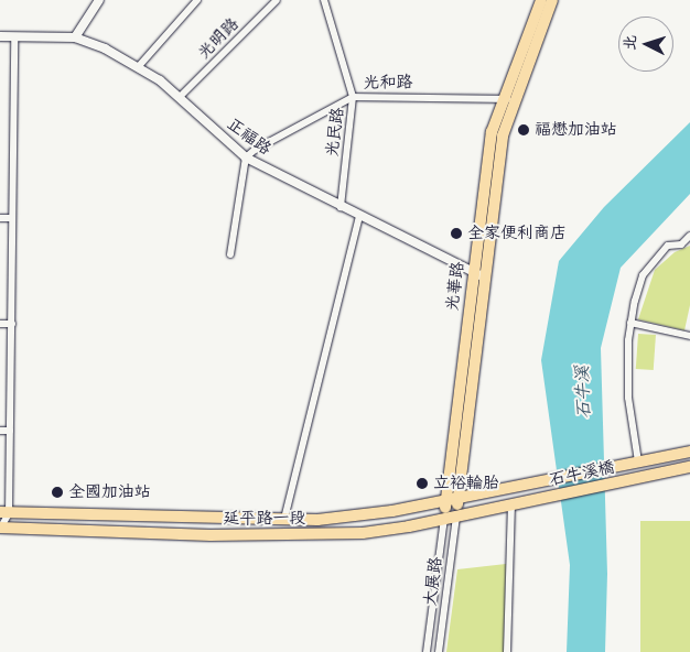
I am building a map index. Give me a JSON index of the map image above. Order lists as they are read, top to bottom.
{
  "streets": {
    "main road": ["光華路", "石牛溪橋", "延平路一段"],
    "street": [
      "光明路",
      "光和路",
      "光民路",
      "正福路",
      "大展路"
    ]
  },
  "crossings": [
    ["光明路", "正福路"],
    ["光和路", "光民路"],
    ["光和路", "正福路"],
    ["光和路", "光華路"],
    ["光民路", "正福路"],
    ["正福路", "光華路"],
    ["光華路", "延平路一段"],
    ["光華路", "大展路"],
    ["石牛溪橋", "延平路一段"],
    ["延平路一段", "大展路"]
  ],
  "water": ["石牛溪"],
  "places": [
    "福懋加油站",
    "全家便利商店",
    "立裕輪胎",
    "全國加油站"
  ],
  "north": "left"
}
